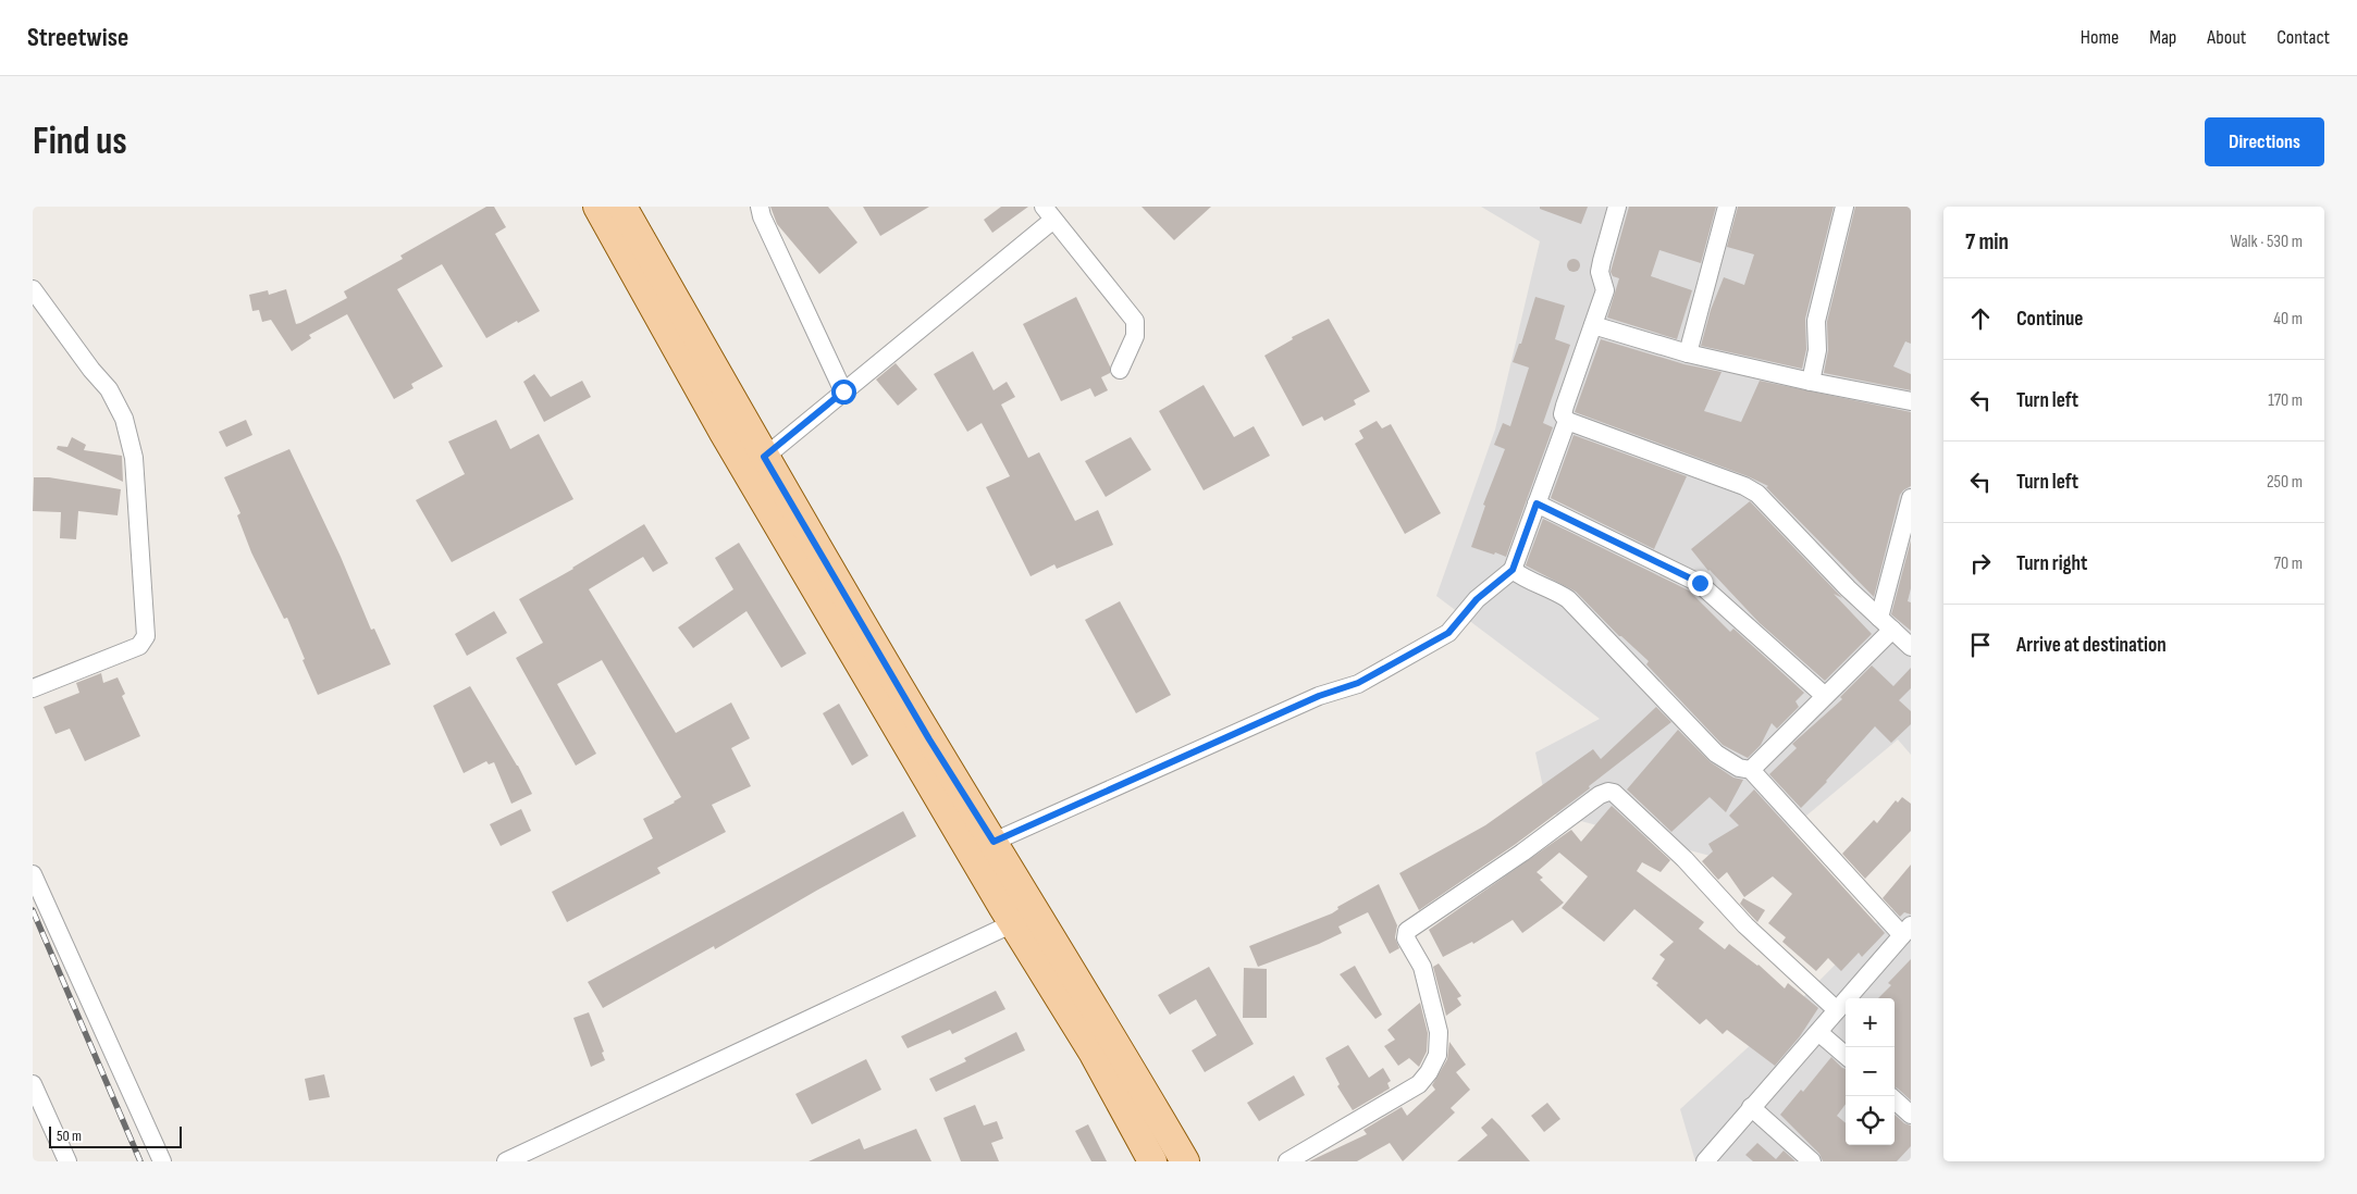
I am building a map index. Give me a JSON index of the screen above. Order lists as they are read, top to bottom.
{
  "scale_bar": "50 m",
  "page": {
    "header": "Streetwise",
    "nav": [
      "Home",
      "Map",
      "About",
      "Contact"
    ],
    "buttons": "Directions",
    "title": "Find us",
    "heading": ["7 min", "Walk · 530 m"],
    "list": [
      ["Continue", "40 m"],
      ["Turn left", "170 m"],
      ["Turn left", "250 m"],
      ["Turn right", "70 m"],
      "Arrive at destination"
    ],
    "map_buttons": ["+", "−"],
    "scale": "50 m"
  }
}
